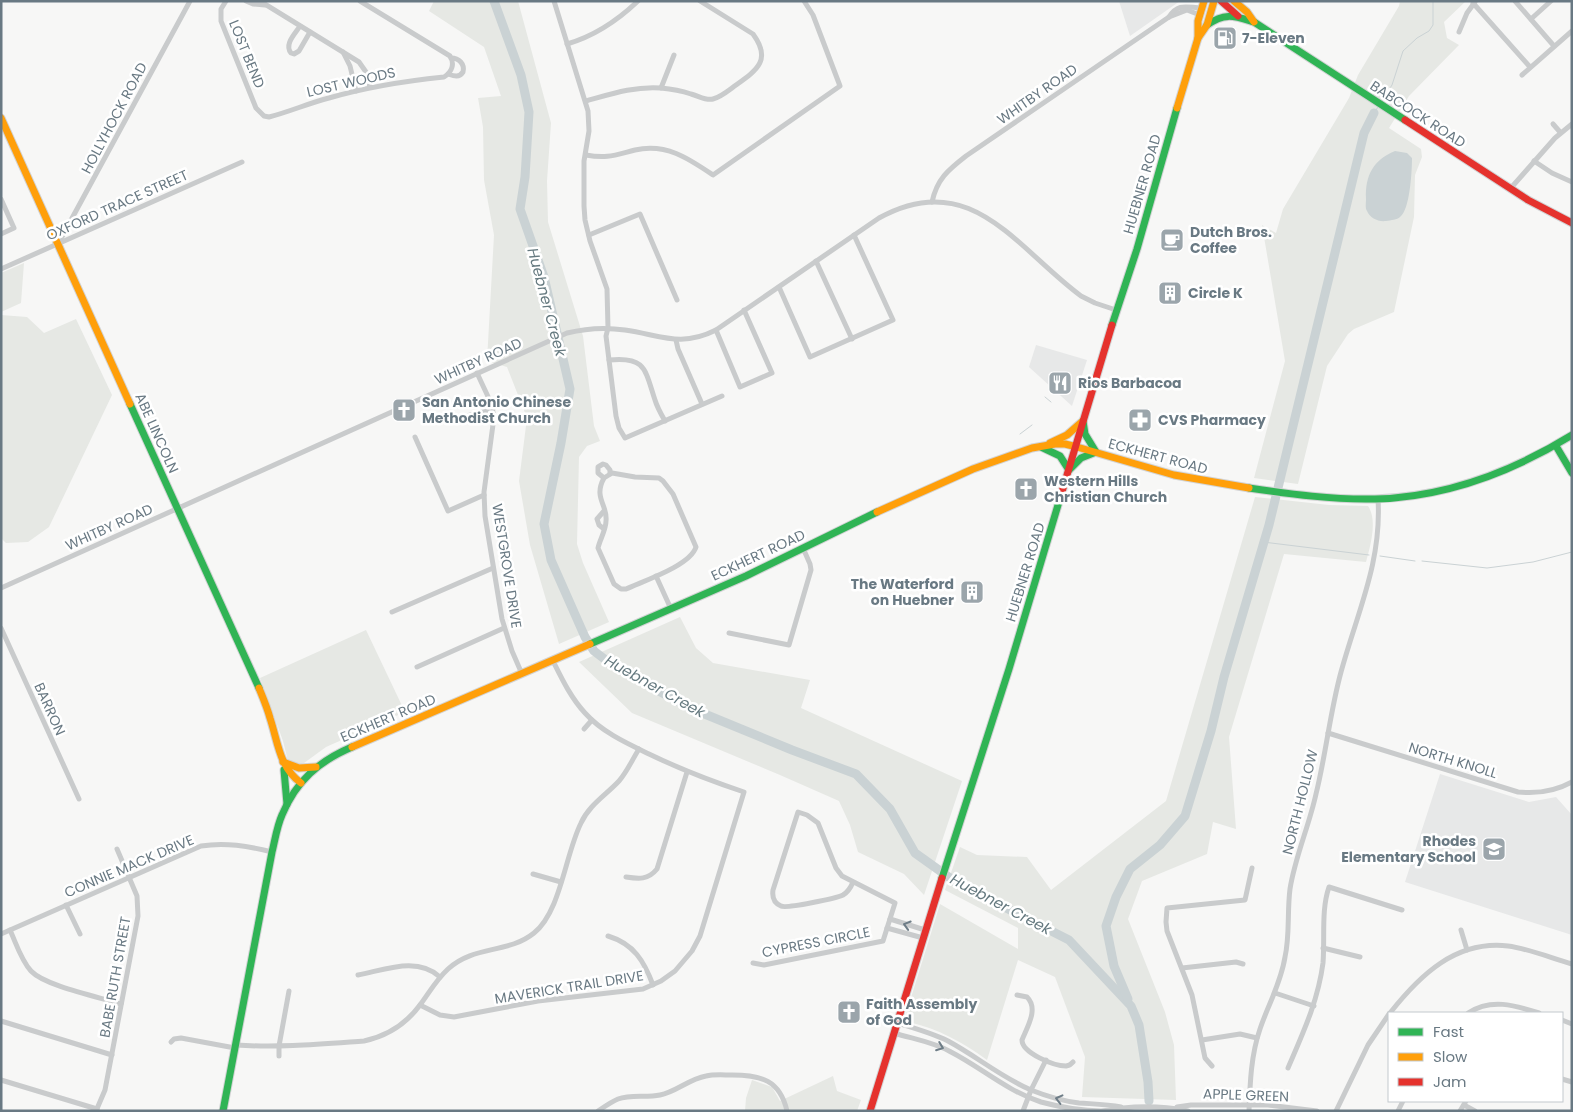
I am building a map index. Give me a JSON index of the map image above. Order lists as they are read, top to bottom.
{
  "streets": {
    "main road": [
      "BABCOCK ROAD",
      "HUEBNER ROAD",
      "ABE LINCOLN",
      "ECKHERT ROAD"
    ],
    "street": [
      "LOST BEND",
      "LOST WOODS",
      "WHITBY ROAD",
      "HOLLYHOCK ROAD",
      "OXFORD TRACE STREET",
      "WESTGROVE DRIVE",
      "BARRON",
      "NORTH KNOLL",
      "NORTH HOLLOW",
      "CONNIE MACK DRIVE",
      "CYPRESS CIRCLE",
      "BABE RUTH STREET",
      "MAVERICK TRAIL DRIVE",
      "APPLE GREEN"
    ]
  },
  "crossings": [
    ["LOST BEND", "LOST WOODS"],
    ["WHITBY ROAD", "HUEBNER ROAD"],
    ["WHITBY ROAD", "ABE LINCOLN"],
    ["WHITBY ROAD", "WESTGROVE DRIVE"],
    ["HOLLYHOCK ROAD", "OXFORD TRACE STREET"],
    ["HOLLYHOCK ROAD", "ABE LINCOLN"],
    ["HUEBNER ROAD", "ECKHERT ROAD"],
    ["HUEBNER ROAD", "APPLE GREEN"],
    ["OXFORD TRACE STREET", "ABE LINCOLN"],
    ["ABE LINCOLN", "ECKHERT ROAD"],
    ["ECKHERT ROAD", "WESTGROVE DRIVE"],
    ["ECKHERT ROAD", "NORTH HOLLOW"],
    ["ECKHERT ROAD", "CONNIE MACK DRIVE"],
    ["NORTH KNOLL", "NORTH HOLLOW"],
    ["NORTH HOLLOW", "APPLE GREEN"],
    ["CONNIE MACK DRIVE", "BABE RUTH STREET"]
  ],
  "water": ["Huebner Creek"],
  "places": {
    "fuel station": ["7-Eleven"],
    "cafe": ["Dutch Bros. Coffee"],
    "building": ["Circle K", "The Waterford on Huebner"],
    "restaurant": ["Rios Barbacoa"],
    "church": ["San Antonio Chinese Methodist Church", "Western Hills Christian Church", "Faith Assembly of God"],
    "pharmacy": ["CVS Pharmacy"],
    "school or university": ["Rhodes Elementary School"]
  },
  "legend": ["Fast", "Slow", "Jam"]
}
